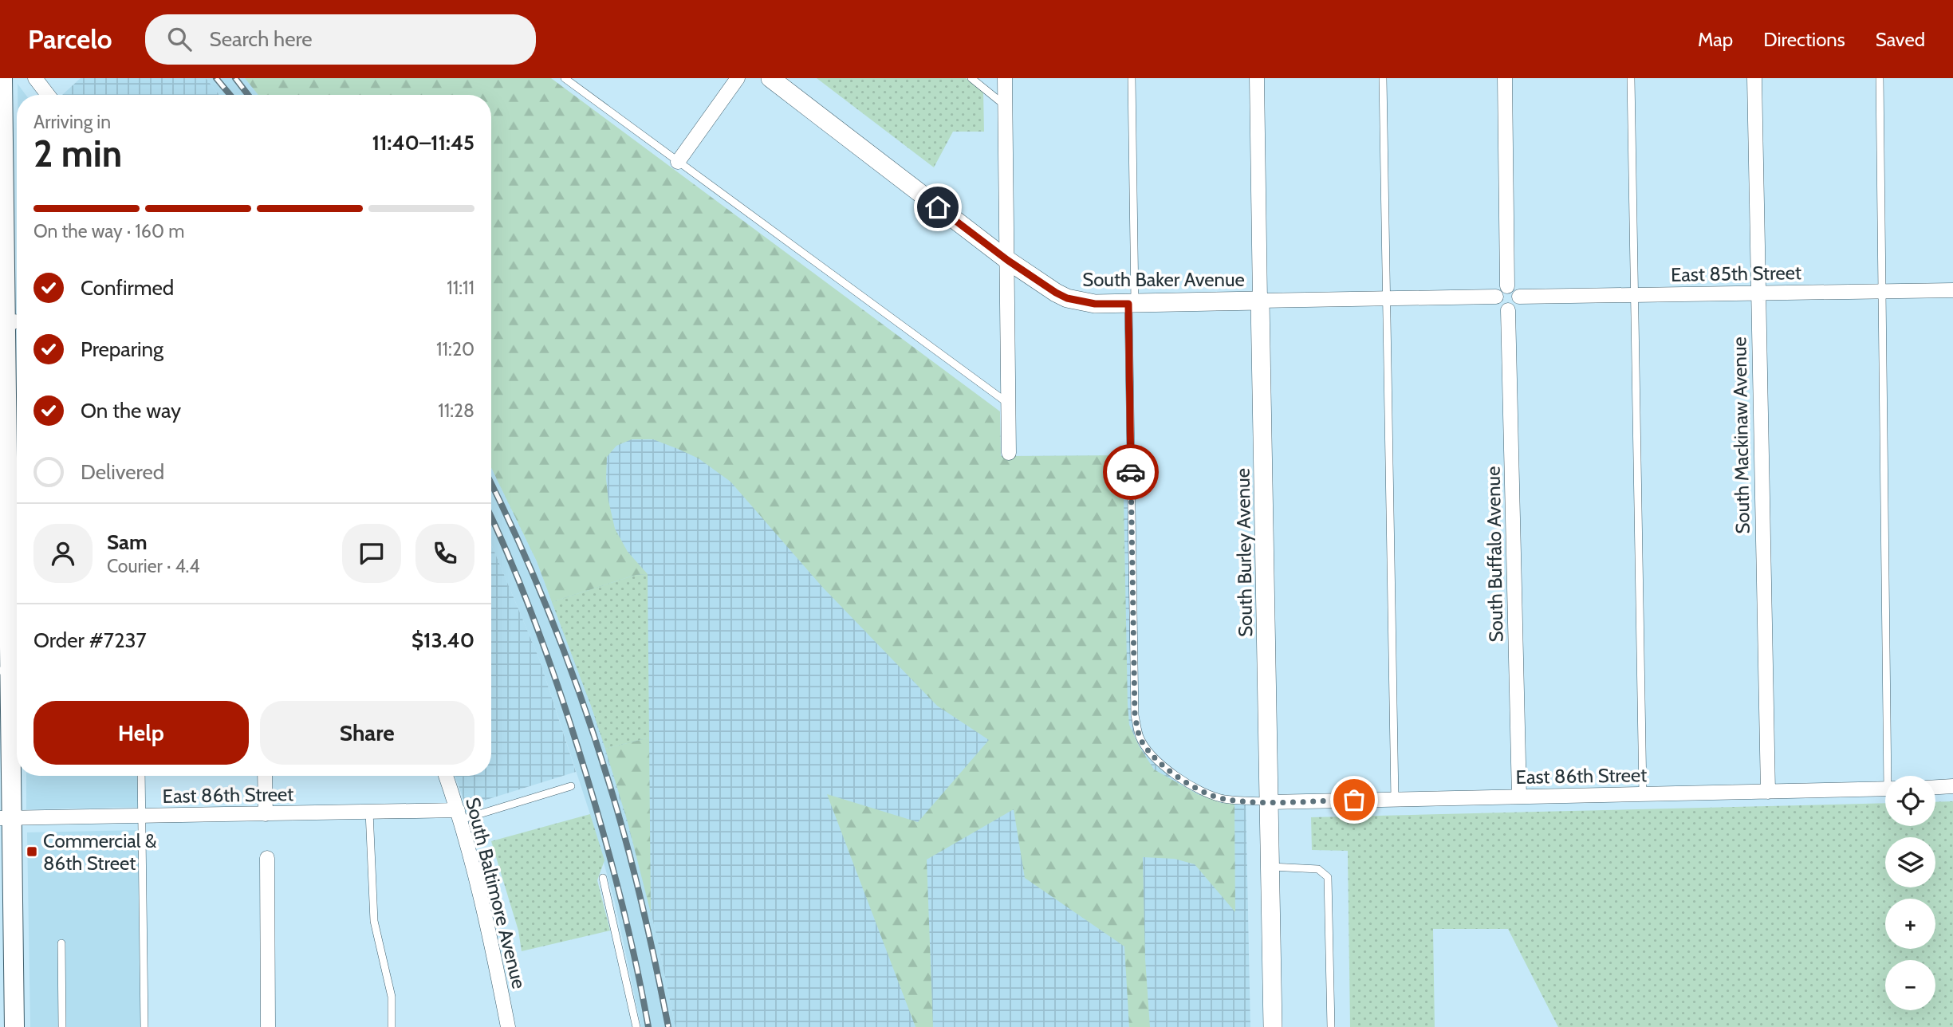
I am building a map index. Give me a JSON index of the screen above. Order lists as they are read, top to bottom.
{
  "streets": {
    "street": [
      "East 85th Street",
      "South Baker Avenue",
      "South Mackinaw Avenue",
      "South Burley Avenue",
      "South Buffalo Avenue",
      "East 86th Street",
      "South Baltimore Avenue"
    ]
  },
  "crossings": [
    ["East 85th Street", "South Mackinaw Avenue"],
    ["East 85th Street", "South Buffalo Avenue"],
    ["South Baker Avenue", "South Burley Avenue"],
    ["South Mackinaw Avenue", "East 86th Street"],
    ["South Burley Avenue", "East 86th Street"],
    ["South Buffalo Avenue", "East 86th Street"],
    ["East 86th Street", "South Baltimore Avenue"]
  ],
  "places": {
    "transit": ["Commercial & 86th Street"]
  },
  "page": {
    "header": "Parcelo",
    "search": "Search here",
    "nav": ["Map", "Directions", "Saved"],
    "heading": ["2 min", "Arriving in", "11:40–11:45"],
    "panel": [
      "Sam",
      "Courier · 4.4",
      "Order #7237",
      "$13.40"
    ],
    "bar": "On the way · 160 m",
    "list": [
      ["Confirmed", "11:11"],
      ["Preparing", "11:20"],
      ["On the way", "11:28"],
      "Delivered"
    ],
    "buttons": ["Help", "Share"],
    "map_buttons": ["+", "−"]
  }
}
